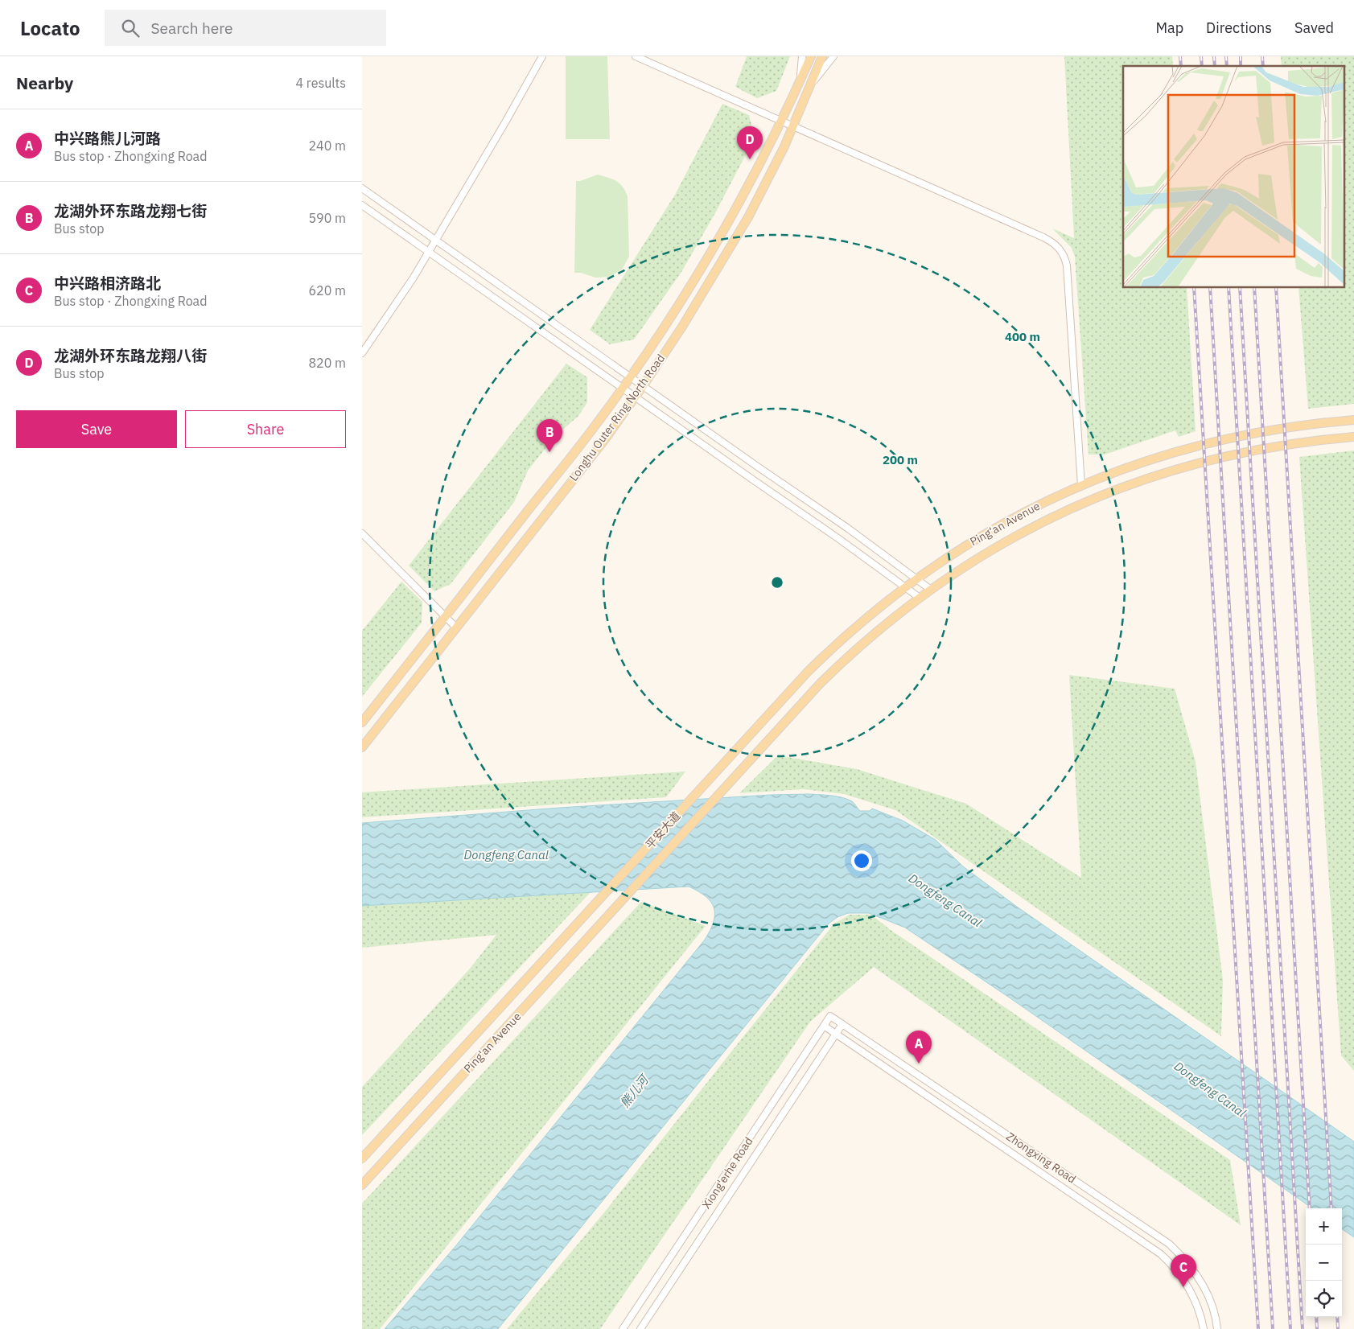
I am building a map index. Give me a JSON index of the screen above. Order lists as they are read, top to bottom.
{
  "streets": {
    "main road": [
      "Longhu Outer Ring North Road",
      "Ping‘an Avenue",
      "平安大道",
      "Ping'an Avenue"
    ],
    "street": ["Zhongxing Road", "Xiong'erhe Road"]
  },
  "crossings": [
    ["Ping‘an Avenue", "平安大道"],
    ["平安大道", "Ping'an Avenue"],
    ["Zhongxing Road", "Xiong'erhe Road"]
  ],
  "water": ["Dongfeng Canal", "熊儿河"],
  "page": {
    "header": "Locato",
    "search": "Search here",
    "nav": ["Map", "Directions", "Saved"],
    "heading": ["Nearby", "4 results"],
    "list": [
      {
        "mark": "A",
        "name": "中兴路熊儿河路",
        "note": "Bus stop · Zhongxing Road",
        "value": "240 m"
      },
      {
        "mark": "B",
        "name": "龙湖外环东路龙翔七街",
        "note": "Bus stop",
        "value": "590 m"
      },
      {
        "mark": "C",
        "name": "中兴路相济路北",
        "note": "Bus stop · Zhongxing Road",
        "value": "620 m"
      },
      {
        "mark": "D",
        "name": "龙湖外环东路龙翔八街",
        "note": "Bus stop",
        "value": "820 m"
      }
    ],
    "pins": [
      "D",
      "B",
      "A",
      "C"
    ],
    "buttons": ["Save", "Share"],
    "map_buttons": ["+", "−"]
  },
  "rings": ["400 m", "200 m"]
}
